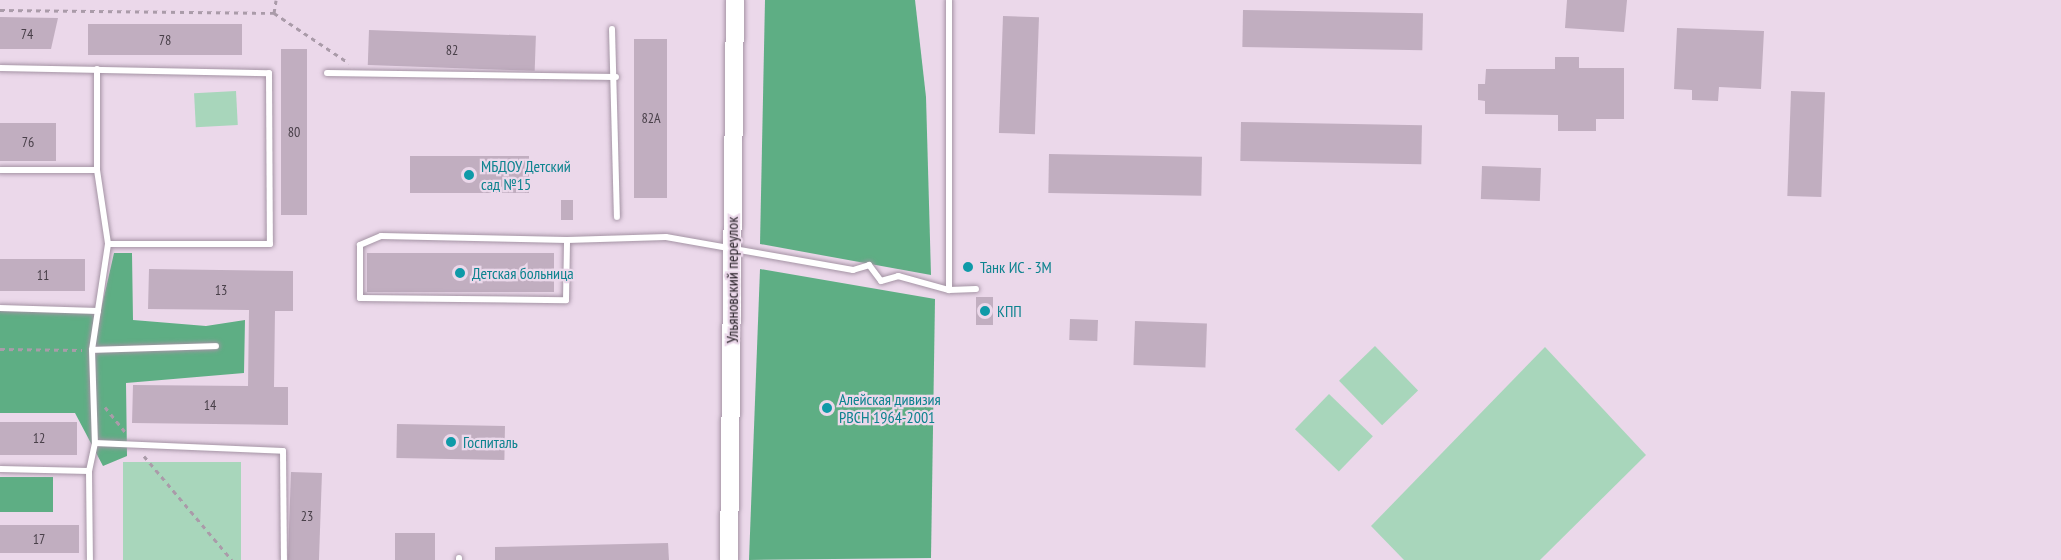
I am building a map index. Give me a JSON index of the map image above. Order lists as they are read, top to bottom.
{
  "streets": {
    "main road": ["Ульяновский переулок"]
  },
  "places": [
    "МБДОУ Детский сад №15",
    "Танк ИС - 3М",
    "Детская больница",
    "КПП",
    "Алейская дивизия РВСН 1964-2001",
    "Госпиталь"
  ],
  "house_numbers": [
    "74",
    "78",
    "82",
    "82А",
    "80",
    "76",
    "11",
    "13",
    "14",
    "12",
    "23",
    "17"
  ]
}
